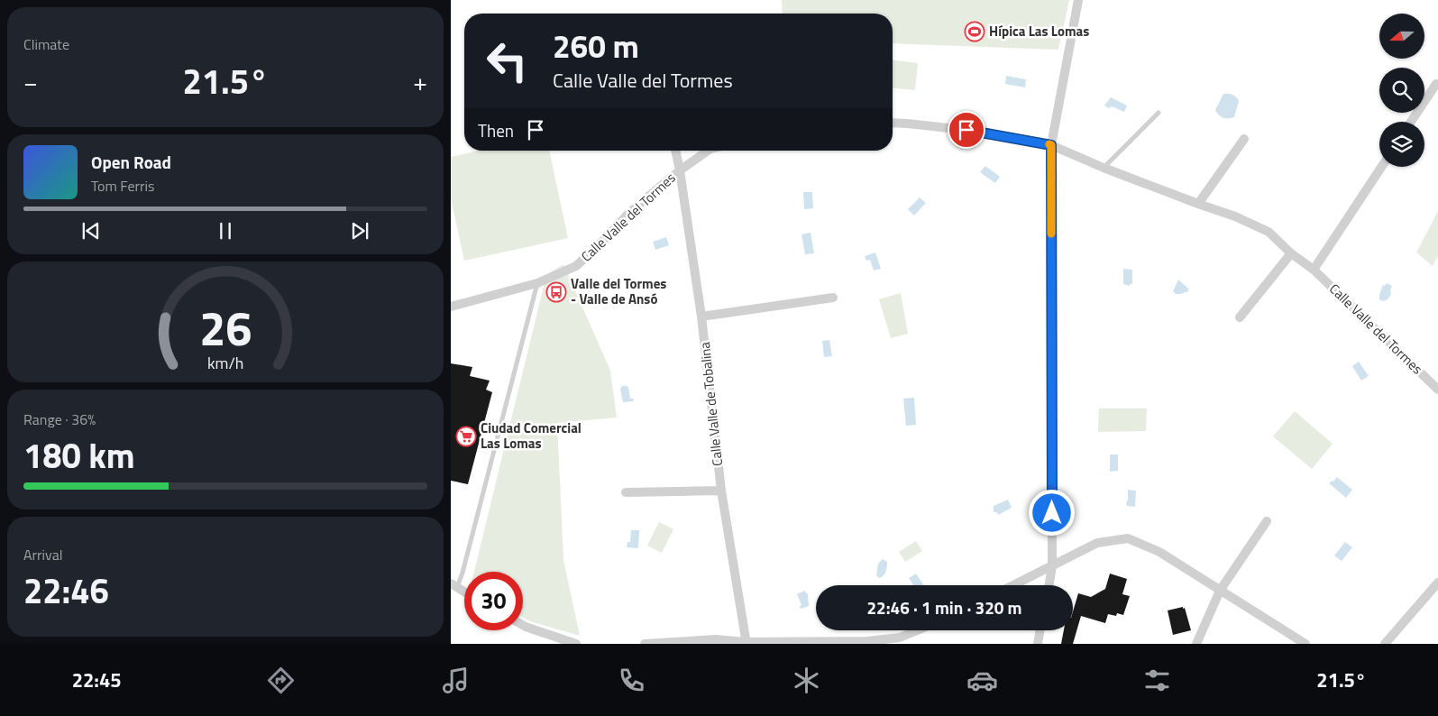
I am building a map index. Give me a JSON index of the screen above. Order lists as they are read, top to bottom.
{
  "streets": {
    "street": ["Calle Valle del Tormes", "Calle Valle de Tobalina"]
  },
  "crossings": [
    ["Calle Valle del Tormes", "Calle Valle de Tobalina"]
  ],
  "places": {
    "sports": ["Hípica Las Lomas"],
    "bus stop": ["Valle del Tormes - Valle de Ansó"],
    "supermarket": ["Ciudad Comercial Las Lomas"]
  },
  "north": "left",
  "page": {
    "tile": [
      "Climate",
      ["Range · 36%", "180 km"],
      ["Arrival", "22:46"]
    ],
    "turn": ["260 m", "Calle Valle del Tormes"],
    "heat": ["−", "21.5°", "+"],
    "then": "Then",
    "song": ["Open Road", "Tom Ferris"],
    "limit": "30",
    "trip": "22:46 · 1 min · 320 m",
    "tabs": ["22:45", "21.5°"],
    "gauge": ["26", "km/h"]
  }
}
